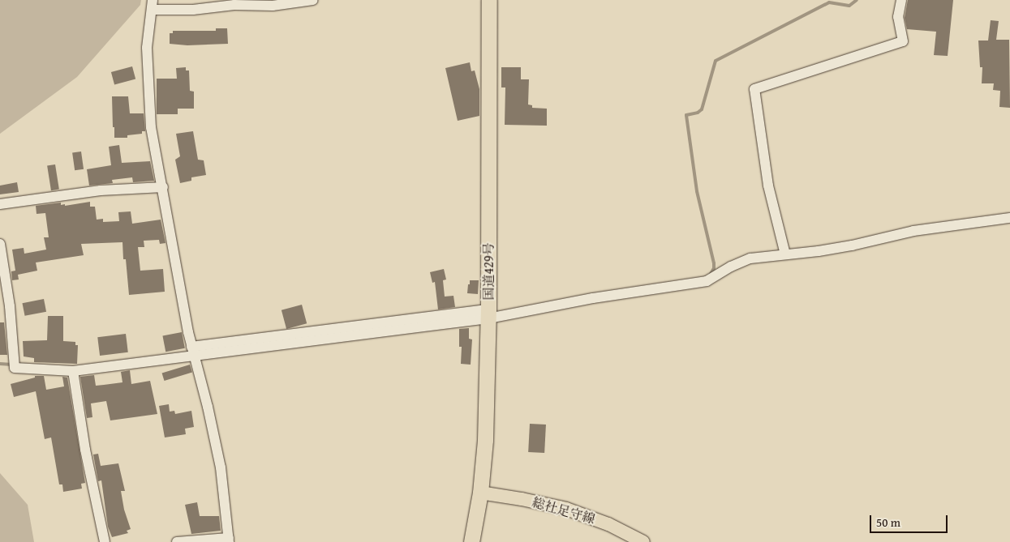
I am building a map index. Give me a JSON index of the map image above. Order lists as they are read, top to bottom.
{
  "streets": {
    "highway": ["国道429号"],
    "main road": ["総社足守線"]
  },
  "crossings": [
    ["国道429号", "総社足守線"]
  ],
  "scale_bar": "50 m"
}
